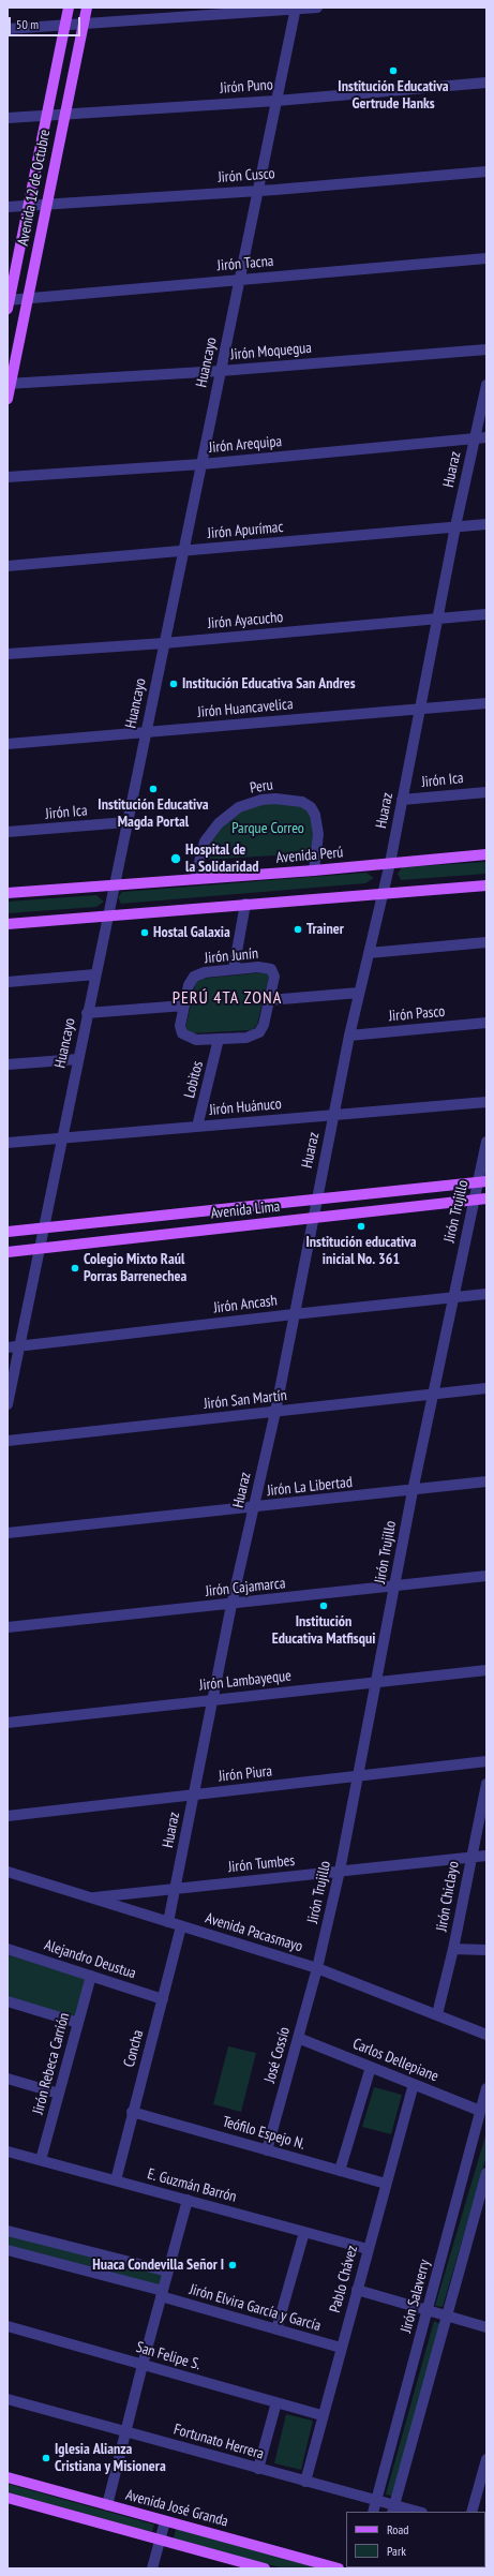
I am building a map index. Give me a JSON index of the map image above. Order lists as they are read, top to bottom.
{
  "streets": {
    "main road": [
      "Avenida 12 de Octubre",
      "Avenida Perú",
      "Avenida Lima",
      "Avenida José Granda"
    ],
    "street": [
      "Jirón Puno",
      "Jirón Cusco",
      "Jirón Tacna",
      "Jirón Moquegua",
      "Huancayo",
      "Jirón Arequipa",
      "Huaraz",
      "Jirón Apurímac",
      "Jirón Ayacucho",
      "Jirón Huancavelica",
      "Jirón Ica",
      "Peru",
      "Jirón Junín",
      "Jirón Pasco",
      "Lobitos",
      "Jirón Huánuco",
      "Jirón Trujillo",
      "Jirón Ancash",
      "Jirón San Martín",
      "Jirón La Libertad",
      "Jirón Cajamarca",
      "Jirón Lambayeque",
      "Jirón Piura",
      "Jirón Tumbes",
      "Jirón Chiclayo",
      "Avenida Pacasmayo",
      "Alejandro Deustua",
      "Concha",
      "José Cossío",
      "Carlos Dellepiane",
      "Jirón Rebeca Carrión",
      "Teófilo Espejo N.",
      "E. Guzmán Barrón",
      "Pablo Chávez",
      "Jirón Salaverry",
      "Jirón Elvira García y García",
      "San Felipe S.",
      "Fortunato Herrera"
    ]
  },
  "crossings": [
    ["Jirón Puno", "Avenida 12 de Octubre"],
    ["Jirón Puno", "Huancayo"],
    ["Jirón Cusco", "Avenida 12 de Octubre"],
    ["Jirón Cusco", "Huancayo"],
    ["Avenida 12 de Octubre", "Jirón Tacna"],
    ["Avenida 12 de Octubre", "Jirón Moquegua"],
    ["Jirón Tacna", "Huancayo"],
    ["Jirón Moquegua", "Huancayo"],
    ["Huancayo", "Jirón Arequipa"],
    ["Huancayo", "Jirón Apurímac"],
    ["Huancayo", "Jirón Ayacucho"],
    ["Huancayo", "Jirón Huancavelica"],
    ["Huancayo", "Jirón Ica"],
    ["Huancayo", "Avenida Perú"],
    ["Huancayo", "Jirón Huánuco"],
    ["Huancayo", "Avenida Lima"],
    ["Huancayo", "Jirón Ancash"],
    ["Jirón Arequipa", "Huaraz"],
    ["Huaraz", "Jirón Apurímac"],
    ["Huaraz", "Jirón Ayacucho"],
    ["Huaraz", "Jirón Huancavelica"],
    ["Huaraz", "Jirón Ica"],
    ["Huaraz", "Avenida Perú"],
    ["Huaraz", "Jirón Pasco"],
    ["Huaraz", "Jirón Huánuco"],
    ["Huaraz", "Avenida Lima"],
    ["Huaraz", "Jirón Ancash"],
    ["Huaraz", "Jirón San Martín"],
    ["Huaraz", "Jirón La Libertad"],
    ["Huaraz", "Jirón Cajamarca"],
    ["Huaraz", "Jirón Lambayeque"],
    ["Huaraz", "Jirón Piura"],
    ["Huaraz", "Jirón Tumbes"],
    ["Huaraz", "Avenida Pacasmayo"],
    ["Peru", "Avenida Perú"],
    ["Jirón Junín", "Lobitos"],
    ["Lobitos", "Jirón Huánuco"],
    ["Avenida Lima", "Jirón Trujillo"],
    ["Jirón Trujillo", "Jirón Ancash"],
    ["Jirón Trujillo", "Jirón San Martín"],
    ["Jirón Trujillo", "Jirón La Libertad"],
    ["Jirón Trujillo", "Jirón Cajamarca"],
    ["Jirón Trujillo", "Jirón Lambayeque"],
    ["Jirón Trujillo", "Jirón Piura"],
    ["Jirón Trujillo", "Jirón Tumbes"],
    ["Jirón Trujillo", "Avenida Pacasmayo"],
    ["Jirón Trujillo", "José Cossío"],
    ["Jirón Tumbes", "Jirón Chiclayo"],
    ["Jirón Tumbes", "Avenida Pacasmayo"],
    ["Jirón Chiclayo", "Avenida Pacasmayo"],
    ["Avenida Pacasmayo", "Concha"],
    ["Avenida Pacasmayo", "José Cossío"],
    ["Alejandro Deustua", "Concha"],
    ["Alejandro Deustua", "Jirón Rebeca Carrión"],
    ["Concha", "Teófilo Espejo N."],
    ["Concha", "E. Guzmán Barrón"],
    ["José Cossío", "Carlos Dellepiane"],
    ["José Cossío", "Teófilo Espejo N."],
    ["Carlos Dellepiane", "Pablo Chávez"],
    ["Carlos Dellepiane", "Jirón Salaverry"],
    ["Jirón Rebeca Carrión", "E. Guzmán Barrón"],
    ["Teófilo Espejo N.", "Pablo Chávez"],
    ["E. Guzmán Barrón", "Pablo Chávez"],
    ["Pablo Chávez", "Jirón Elvira García y García"],
    ["Pablo Chávez", "San Felipe S."],
    ["Pablo Chávez", "Fortunato Herrera"],
    ["Jirón Salaverry", "Fortunato Herrera"]
  ],
  "districts": ["PERÚ 4TA ZONA"],
  "parks": ["Parque Correo"],
  "places": [
    "Institución Educativa Gertrude Hanks",
    "Institución Educativa San Andres",
    "Institución Educativa Magda Portal",
    "Hospital de la Solidaridad",
    "Trainer",
    "Hostal Galaxia",
    "Institución educativa inicial No. 361",
    "Colegio Mixto Raúl Porras Barrenechea",
    "Institución Educativa Matfisqui",
    "Huaca Condevilla Señor I",
    "Iglesia Alianza Cristiana y Misionera"
  ],
  "legend": ["Road", "Park"],
  "scale_bar": "50 m"
}
